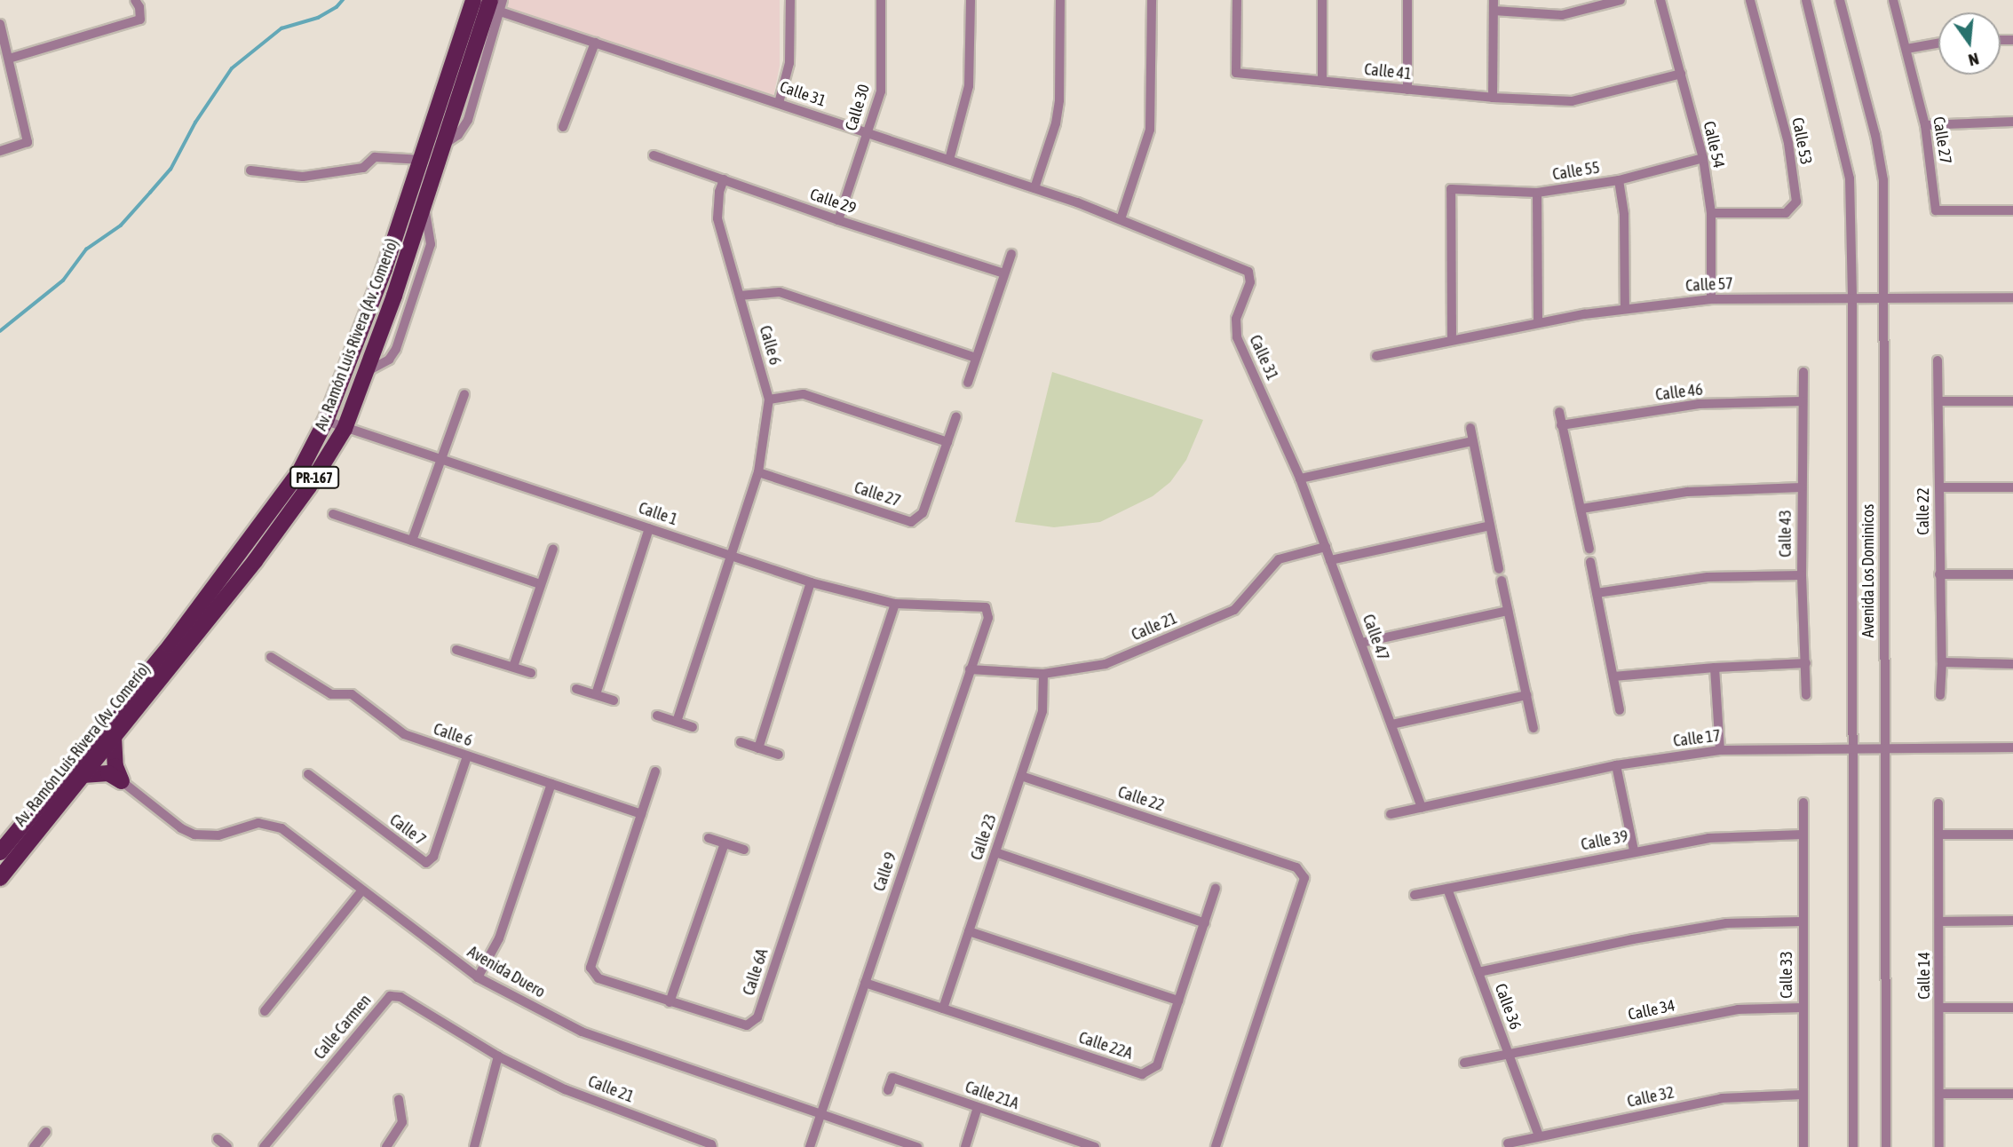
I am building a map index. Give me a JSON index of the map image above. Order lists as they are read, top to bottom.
{
  "streets": {
    "main road": ["Av. Ramón Luis Rivera (Av. Comerío)", "PR-167"],
    "street": [
      "Calle 41",
      "Calle 31",
      "Calle 30",
      "Calle 27",
      "Calle 53",
      "Calle 54",
      "Calle 55",
      "Calle 29",
      "Calle 57",
      "Calle 6",
      "Calle 46",
      "Calle 22",
      "Calle 1",
      "Calle 43",
      "Avenida Los Dominicos",
      "Calle 21",
      "Calle 47",
      "Calle 17",
      "Calle 7",
      "Calle 23",
      "Calle 39",
      "Calle 9",
      "Avenida Duero",
      "Calle 6A",
      "Calle 33",
      "Calle 14",
      "Calle 36",
      "Calle 34",
      "Calle Carmen",
      "Calle 22A",
      "Calle 21A",
      "Calle 32"
    ]
  },
  "crossings": [
    ["Calle 41", "Calle 54"],
    ["Calle 31", "Calle 30"],
    ["Calle 31", "Av. Ramón Luis Rivera (Av. Comerío)"],
    ["Calle 31", "Calle 47"],
    ["Calle 30", "Calle 29"],
    ["Calle 27", "Calle 6"],
    ["Calle 53", "Calle 54"],
    ["Calle 54", "Calle 55"],
    ["Calle 54", "Calle 57"],
    ["Calle 55", "Calle 57"],
    ["Calle 29", "Calle 6"],
    ["Calle 57", "Avenida Los Dominicos"],
    ["Av. Ramón Luis Rivera (Av. Comerío)", "Calle 1"],
    ["Calle 6", "Calle 1"],
    ["Calle 6", "Calle 7"],
    ["Calle 6", "Calle 6A"],
    ["Calle 46", "Calle 43"],
    ["Calle 22", "Calle 23"],
    ["Calle 1", "Calle 9"],
    ["Calle 1", "Calle 6A"],
    ["Avenida Los Dominicos", "Calle 17"],
    ["Calle 21", "Calle 47"],
    ["Calle 21", "Calle 23"],
    ["Calle 21", "Calle 9"],
    ["Calle 21", "Calle Carmen"],
    ["Calle 47", "Calle 17"],
    ["Calle 23", "Calle 22A"],
    ["Calle 39", "Calle 33"],
    ["Calle 39", "Calle 36"],
    ["Calle 9", "Avenida Duero"],
    ["Calle 9", "Calle 22A"],
    ["Calle 33", "Calle 34"],
    ["Calle 33", "Calle 32"],
    ["Calle 36", "Calle 34"],
    ["Calle 36", "Calle 32"]
  ],
  "north": "bottom"
}
